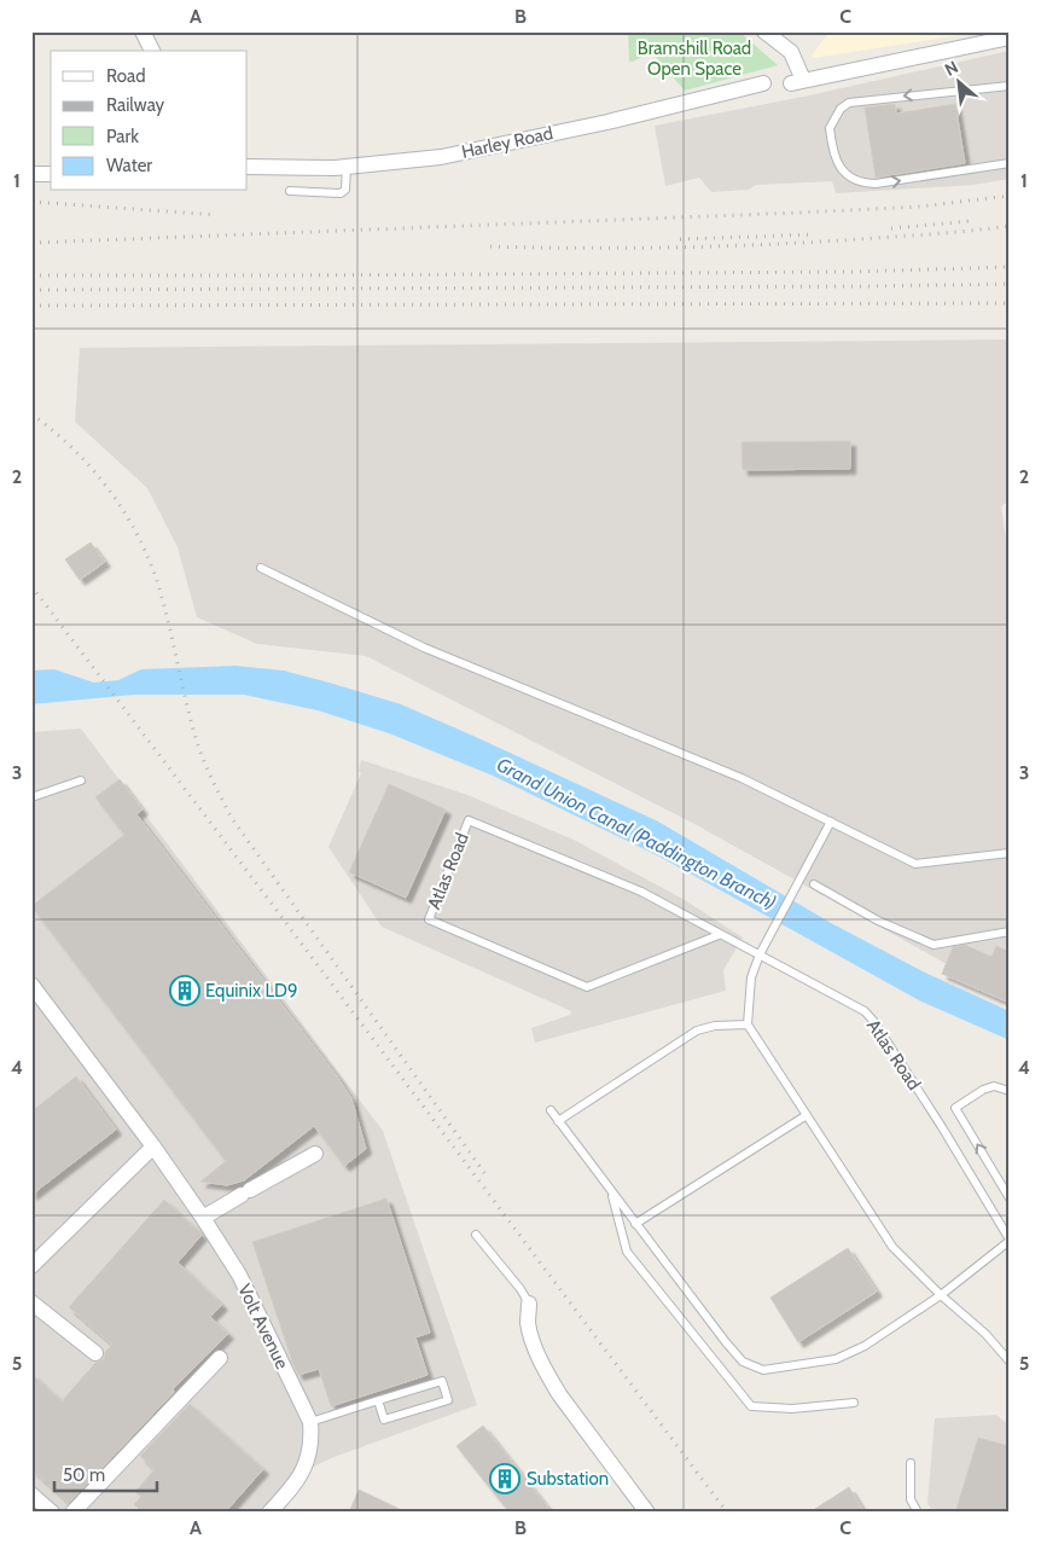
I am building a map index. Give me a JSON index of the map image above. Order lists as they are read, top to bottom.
{
  "streets": {
    "street": ["Harley Road", "Volt Avenue"],
    "lane": ["Atlas Road"]
  },
  "water": ["Grand Union Canal (Paddington Branch)"],
  "parks": ["Bramshill Road Open Space"],
  "places": {
    "building": ["Equinix LD9", "Substation"]
  },
  "legend": [
    "Road",
    "Railway",
    "Park",
    "Water"
  ],
  "scale_bar": "50 m",
  "north": "top left",
  "grid": {
    "columns": ["A", "B", "C"],
    "rows": [
      "1",
      "2",
      "3",
      "4",
      "5"
    ]
  }
}
